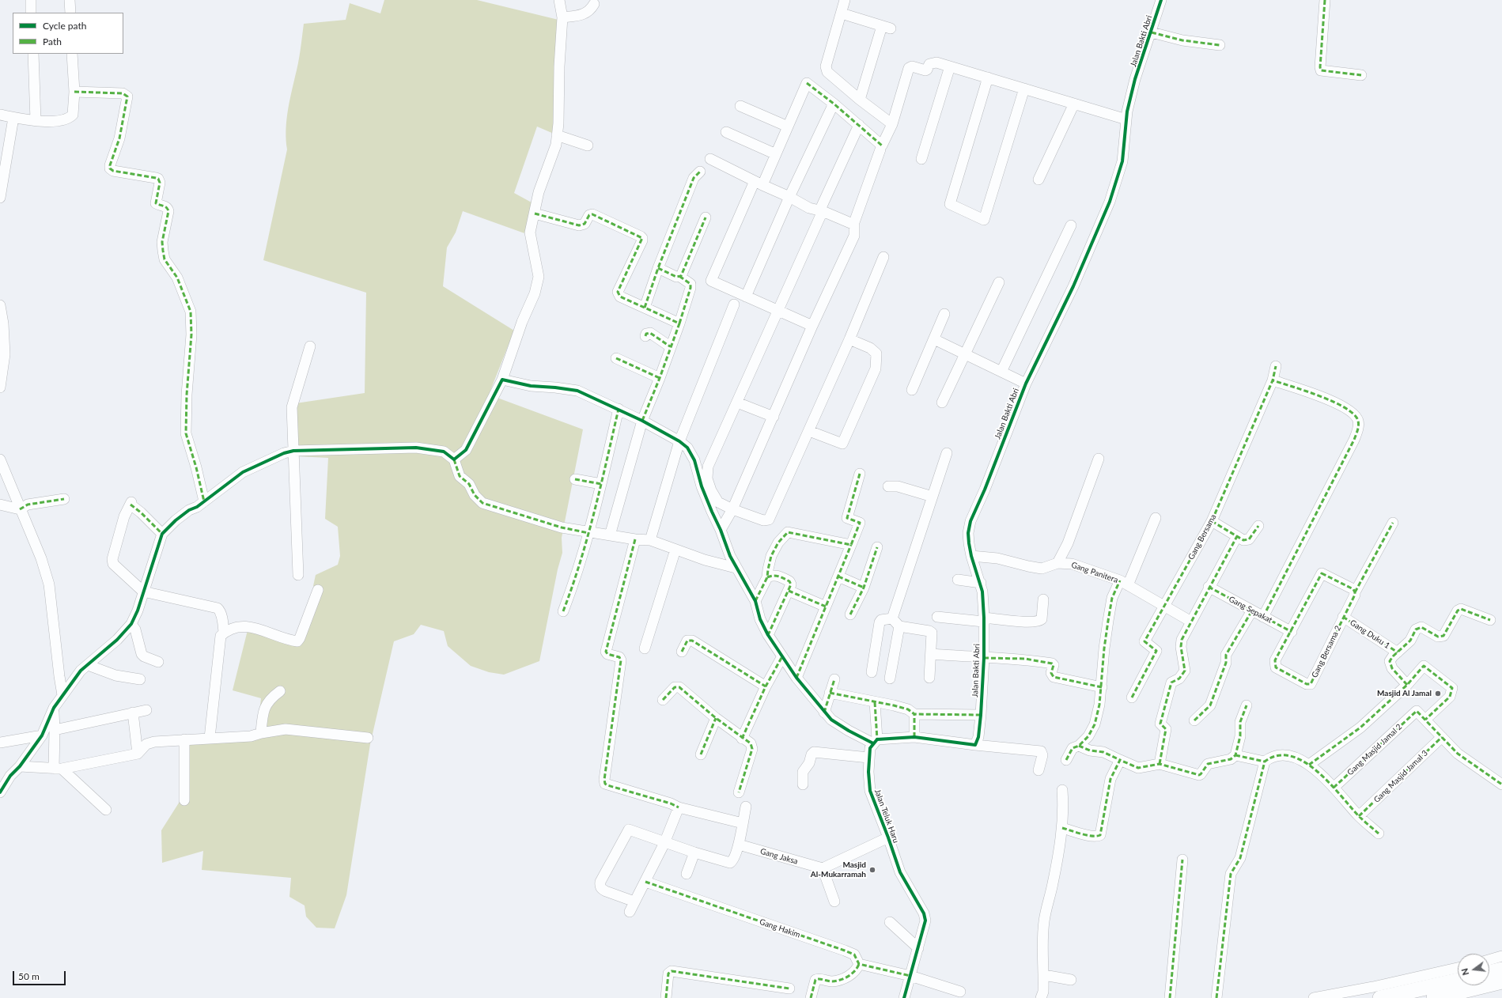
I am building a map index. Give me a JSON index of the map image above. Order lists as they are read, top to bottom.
{
  "streets": {
    "street": [
      "Jalan Bakti Abri",
      "Gang Bersama",
      "Gang Panitera",
      "Gang Sepakat",
      "Gang Duku 1",
      "Gang Bersama 2",
      "Gang Masjid Jamal 2",
      "Gang Masjid Jamal 3",
      "Jalan Teluk Haru",
      "Gang Jaksa",
      "Gang Hakim"
    ]
  },
  "crossings": [
    ["Jalan Bakti Abri", "Gang Panitera"],
    ["Gang Bersama", "Gang Panitera"],
    ["Gang Sepakat", "Gang Bersama 2"],
    ["Gang Duku 1", "Gang Bersama 2"]
  ],
  "places": ["Masjid Al Jamal", "Masjid Al-Mukarramah"],
  "legend": ["Cycle path", "Path"],
  "scale_bar": "50 m",
  "north": "left"
}
